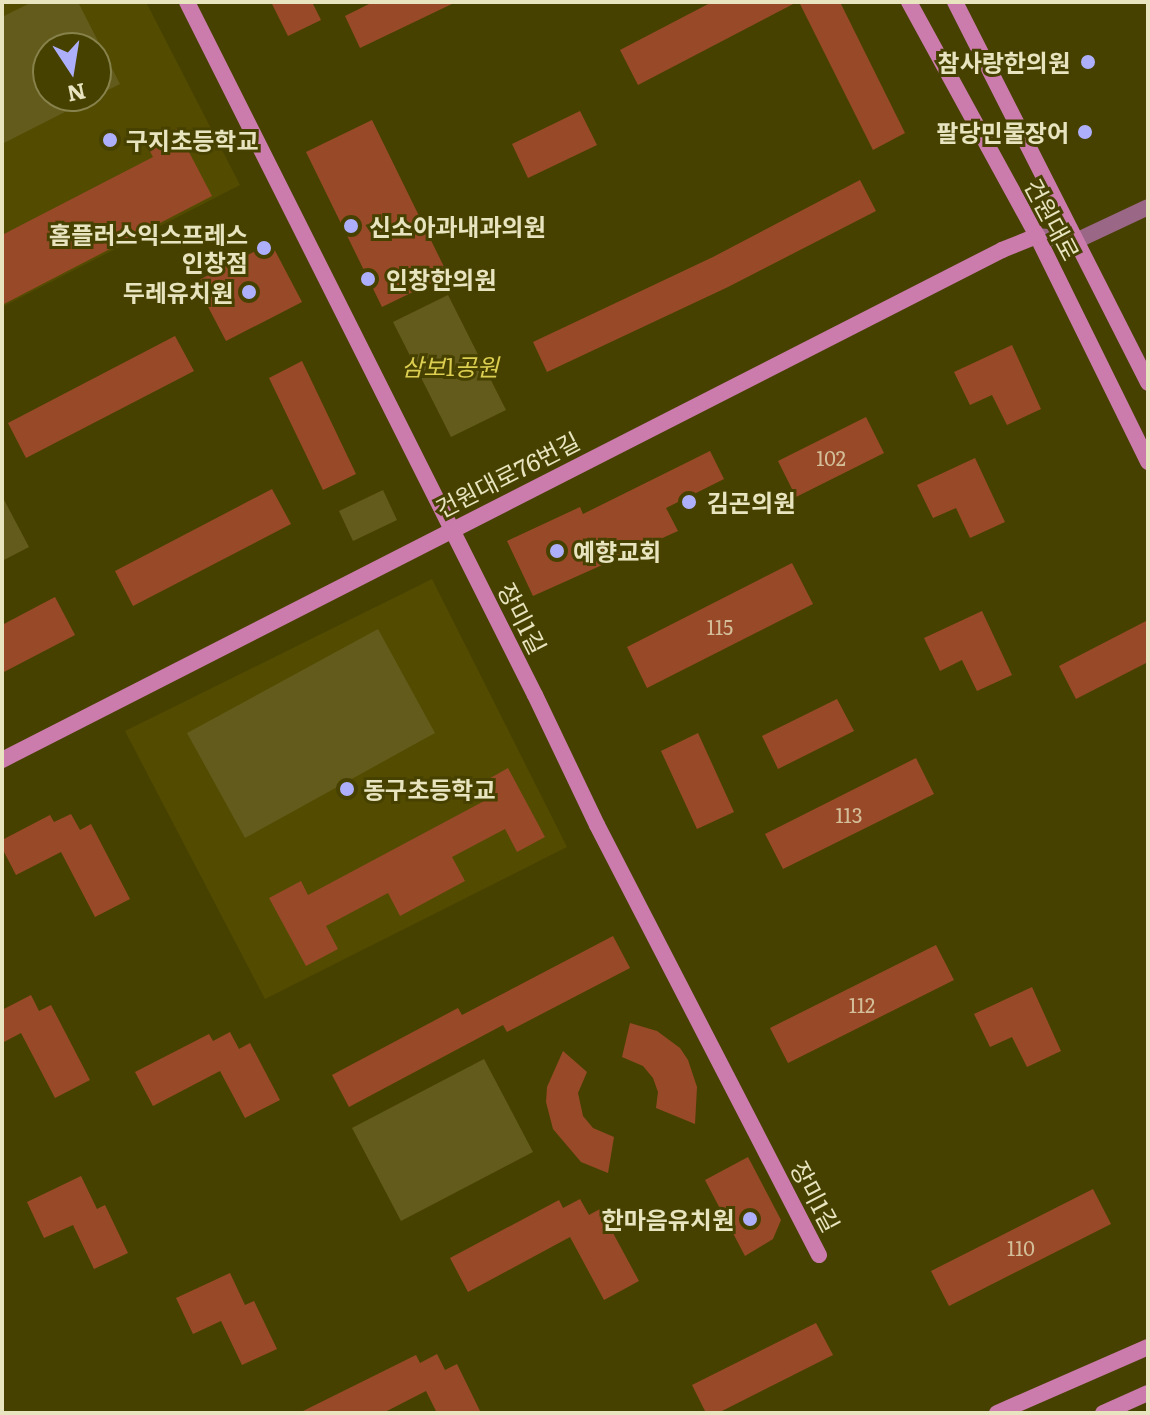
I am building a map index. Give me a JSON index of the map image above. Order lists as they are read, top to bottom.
{
  "streets": {
    "street": ["건원대로", "건원대로76번길", "장미1길"]
  },
  "crossings": [
    ["건원대로", "건원대로76번길"],
    ["건원대로76번길", "장미1길"]
  ],
  "parks": ["삼보1공원"],
  "places": [
    "참사랑한의원",
    "팔당민물장어",
    "구지초등학교",
    "신소아과내과의원",
    "홈플러스익스프레스 인창점",
    "인창한의원",
    "두레유치원",
    "김곤의원",
    "예향교회",
    "동구초등학교",
    "한마음유치원"
  ],
  "house_numbers": [
    "102",
    "115",
    "113",
    "112",
    "110"
  ],
  "north": "bottom"
}
